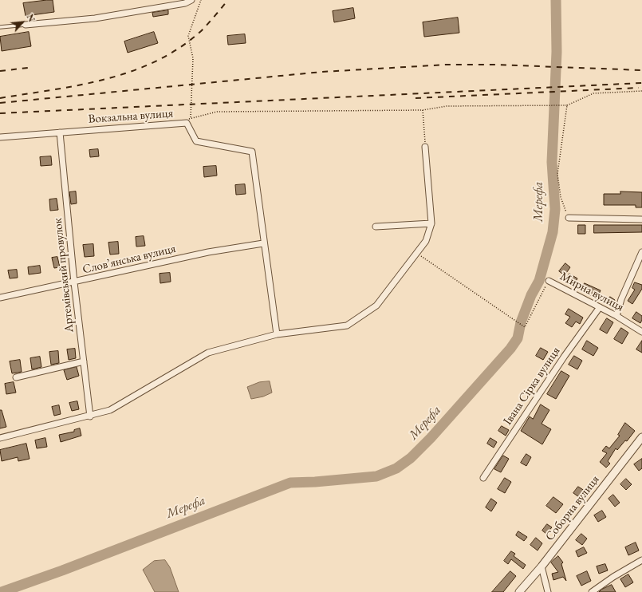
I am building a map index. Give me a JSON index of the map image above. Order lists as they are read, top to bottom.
{
  "streets": {
    "street": [
      "Вокзальна вулиця",
      "Слов’янська вулиця",
      "Артемівський провулок",
      "Мирна вулиця",
      "Івана Сірка вулиця",
      "Соборна вулиця"
    ]
  },
  "crossings": [
    ["Вокзальна вулиця", "Слов’янська вулиця"],
    ["Вокзальна вулиця", "Артемівський провулок"],
    ["Слов’янська вулиця", "Артемівський провулок"],
    ["Мирна вулиця", "Івана Сірка вулиця"]
  ],
  "water": ["Мерефа"],
  "north": "top right"
}
